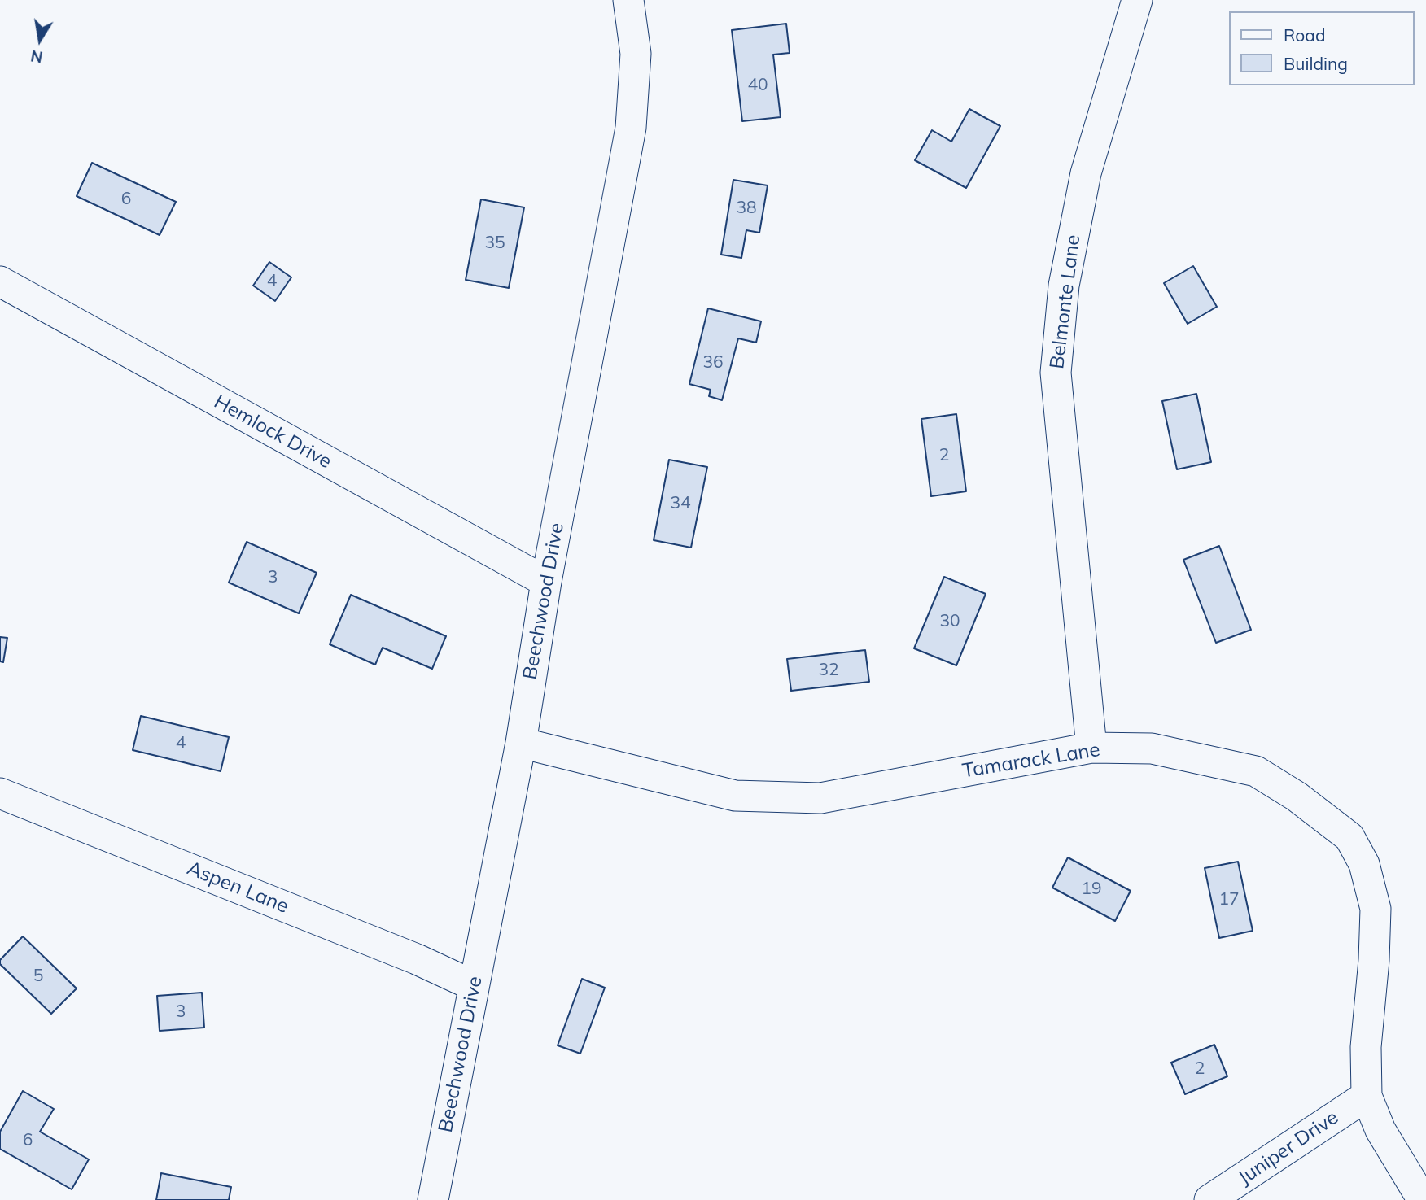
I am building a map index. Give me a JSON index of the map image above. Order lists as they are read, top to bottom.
{
  "streets": {
    "street": [
      "Belmonte Lane",
      "Hemlock Drive",
      "Beechwood Drive",
      "Tamarack Lane",
      "Aspen Lane",
      "Juniper Drive"
    ]
  },
  "crossings": [
    ["Belmonte Lane", "Tamarack Lane"],
    ["Hemlock Drive", "Beechwood Drive"],
    ["Beechwood Drive", "Tamarack Lane"],
    ["Beechwood Drive", "Aspen Lane"],
    ["Tamarack Lane", "Juniper Drive"]
  ],
  "house_numbers": [
    "40",
    "6",
    "38",
    "35",
    "4",
    "36",
    "2",
    "34",
    "3",
    "30",
    "32",
    "4",
    "19",
    "17",
    "5",
    "3",
    "2",
    "6"
  ],
  "legend": ["Road", "Building"],
  "north": "bottom"
}
